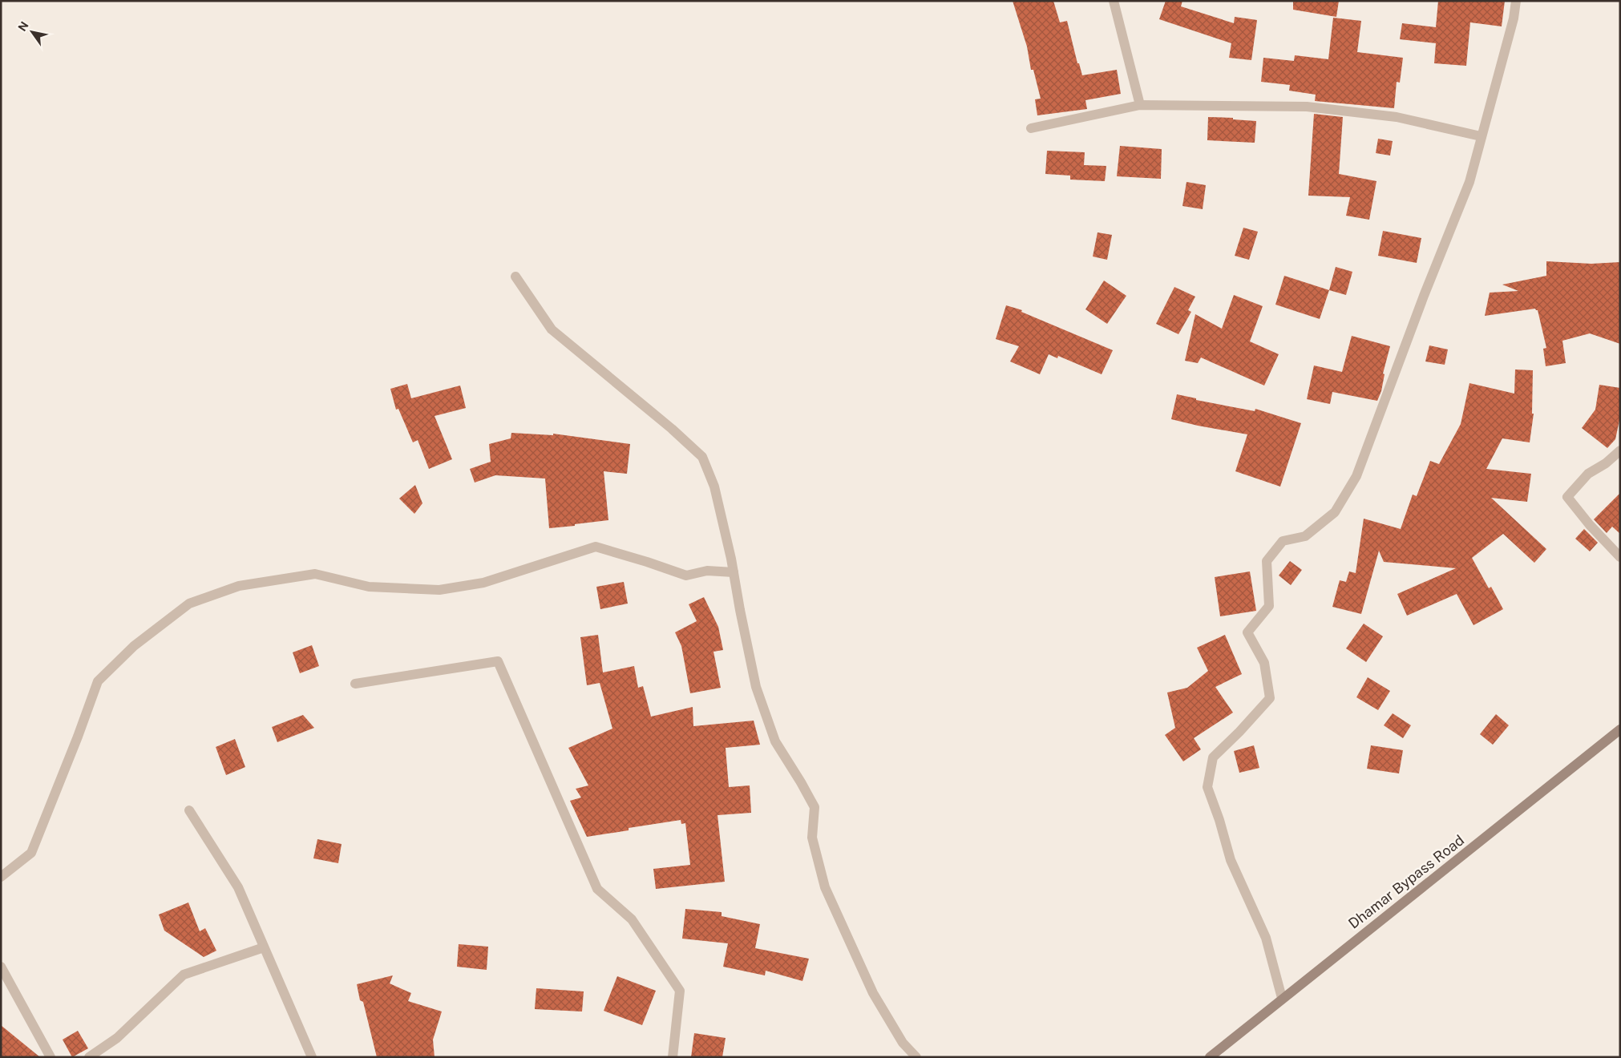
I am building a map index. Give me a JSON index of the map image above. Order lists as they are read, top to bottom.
{
  "streets": {
    "main road": ["Dhamar Bypass Road"]
  },
  "north": "top left"
}
